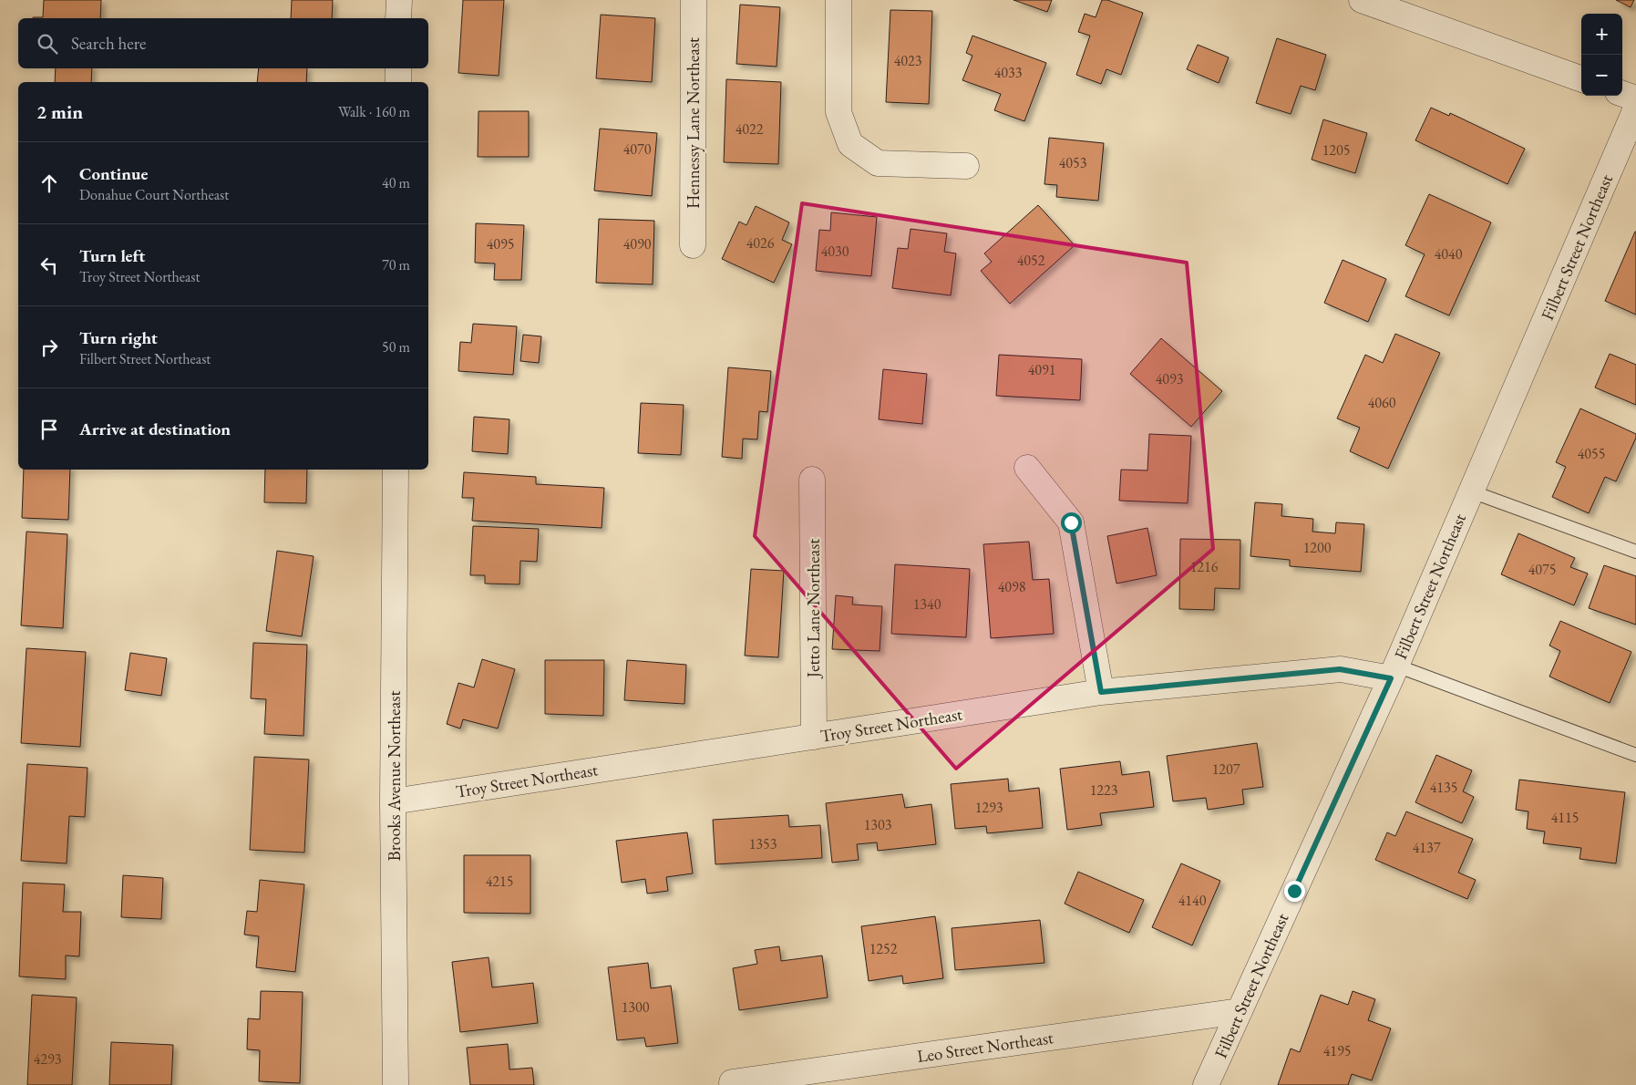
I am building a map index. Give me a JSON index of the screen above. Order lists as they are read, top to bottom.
{
  "streets": {
    "street": [
      "Hennessy Lane Northeast",
      "Filbert Street Northeast",
      "Jetto Lane Northeast",
      "Troy Street Northeast",
      "Brooks Avenue Northeast",
      "Leo Street Northeast"
    ]
  },
  "crossings": [
    ["Filbert Street Northeast", "Troy Street Northeast"],
    ["Filbert Street Northeast", "Leo Street Northeast"],
    ["Jetto Lane Northeast", "Troy Street Northeast"],
    ["Troy Street Northeast", "Brooks Avenue Northeast"]
  ],
  "house_numbers": [
    "4023",
    "4033",
    "4022",
    "4070",
    "1205",
    "4053",
    "4026",
    "4095",
    "4090",
    "4030",
    "4040",
    "4052",
    "4091",
    "4093",
    "4060",
    "4055",
    "1200",
    "1216",
    "4075",
    "4098",
    "1340",
    "1207",
    "4135",
    "1223",
    "1293",
    "4115",
    "1303",
    "1353",
    "4137",
    "4215",
    "4140",
    "1252",
    "1300",
    "4195",
    "4293"
  ],
  "page": {
    "map_buttons": ["+", "−"],
    "search": "Search here",
    "heading": ["2 min", "Walk · 160 m"],
    "list": [
      ["Continue", "Donahue Court Northeast", "40 m"],
      ["Turn left", "Troy Street Northeast", "70 m"],
      ["Turn right", "Filbert Street Northeast", "50 m"],
      "Arrive at destination"
    ]
  }
}
